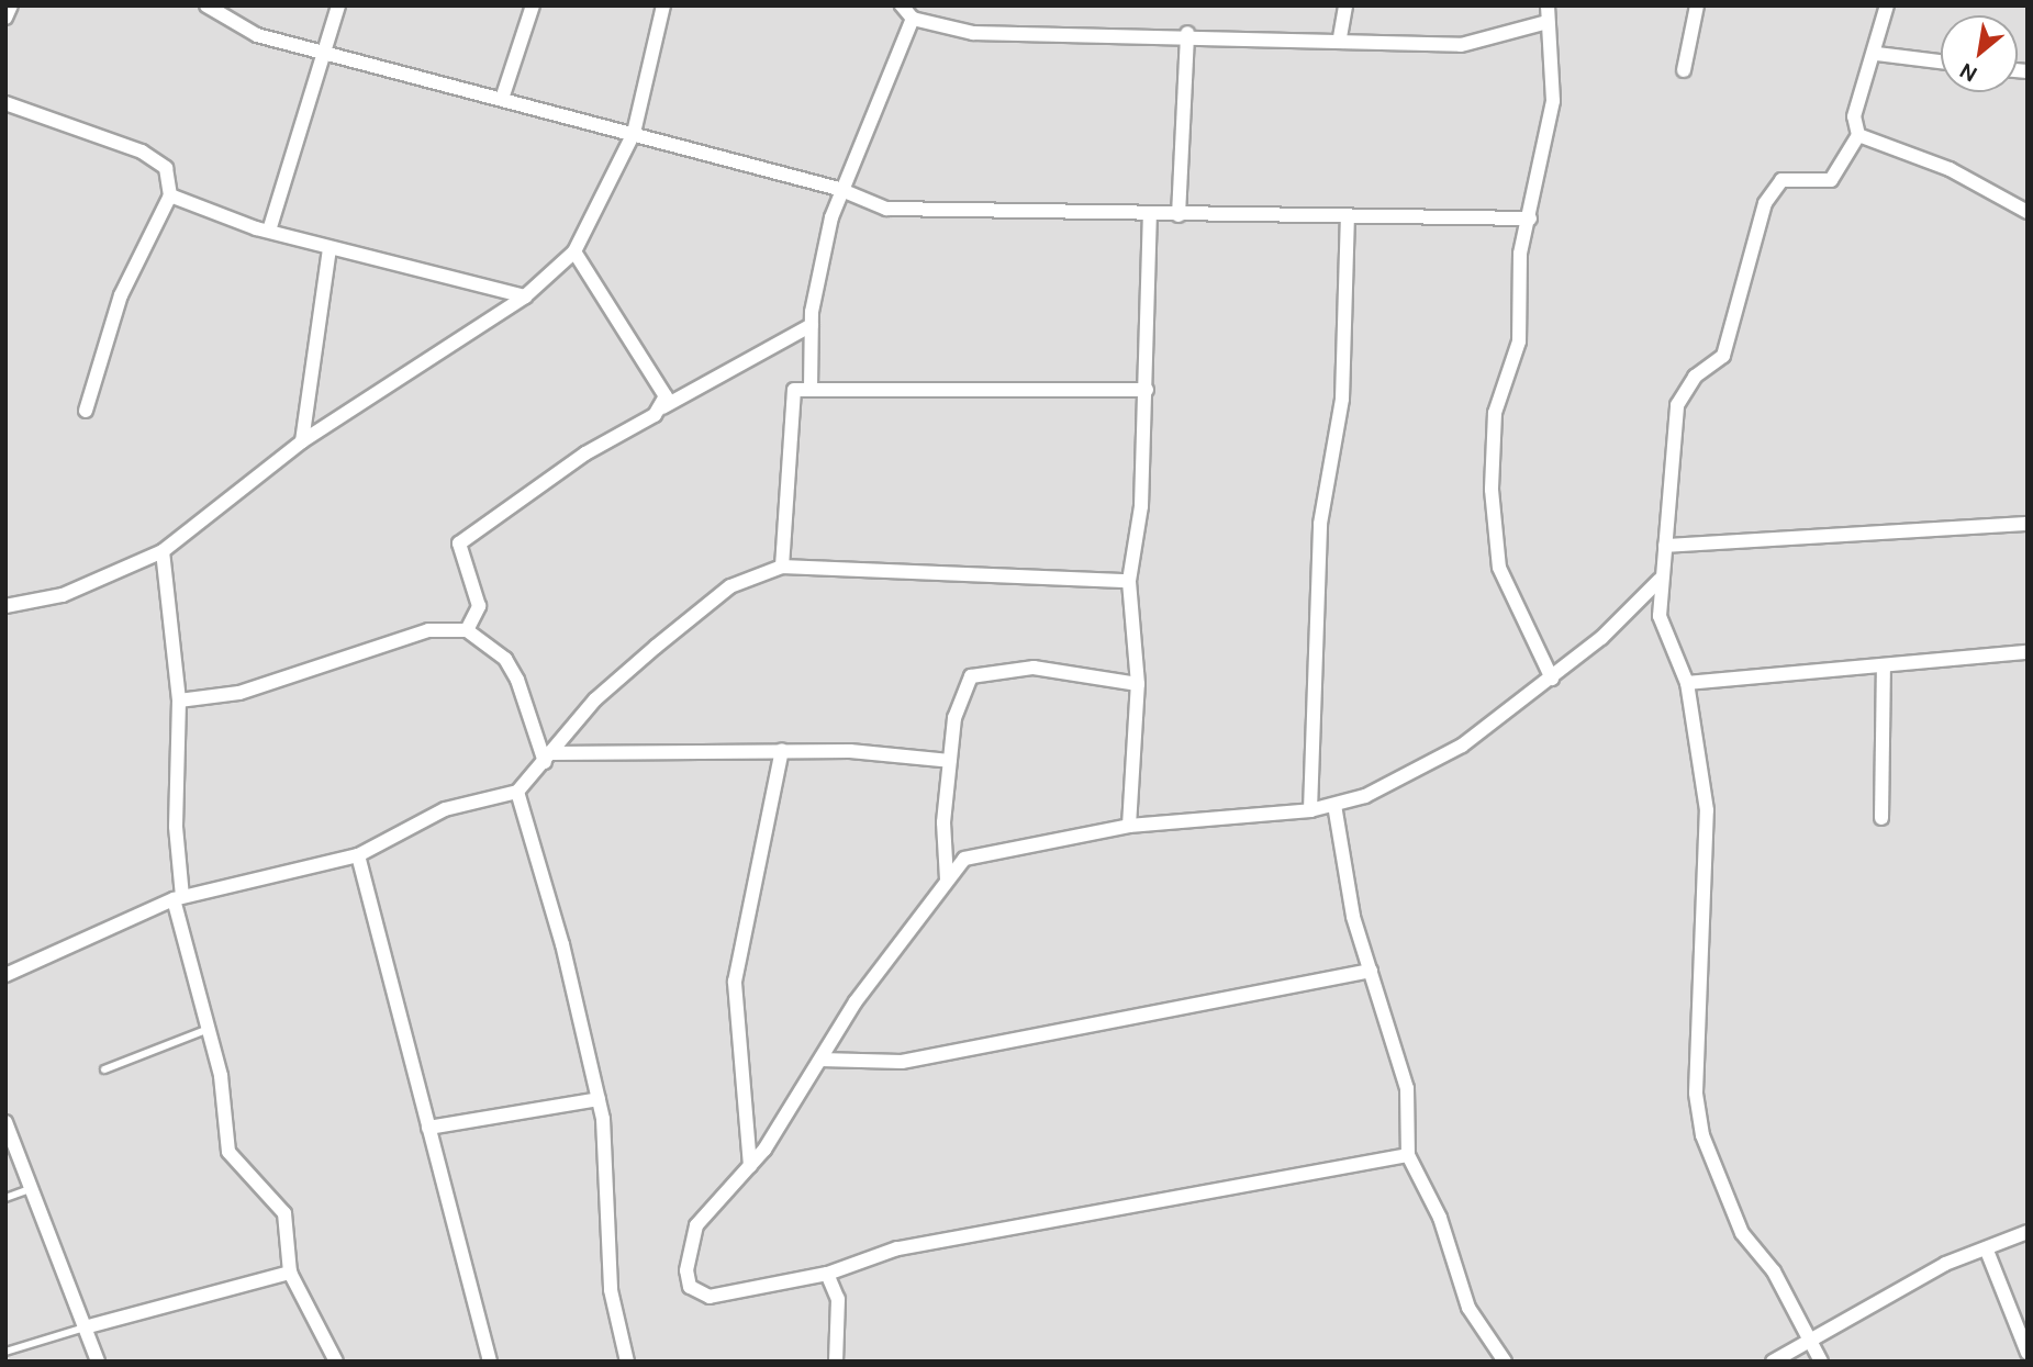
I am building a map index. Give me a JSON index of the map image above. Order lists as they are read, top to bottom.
{
  "north": "bottom left"
}
